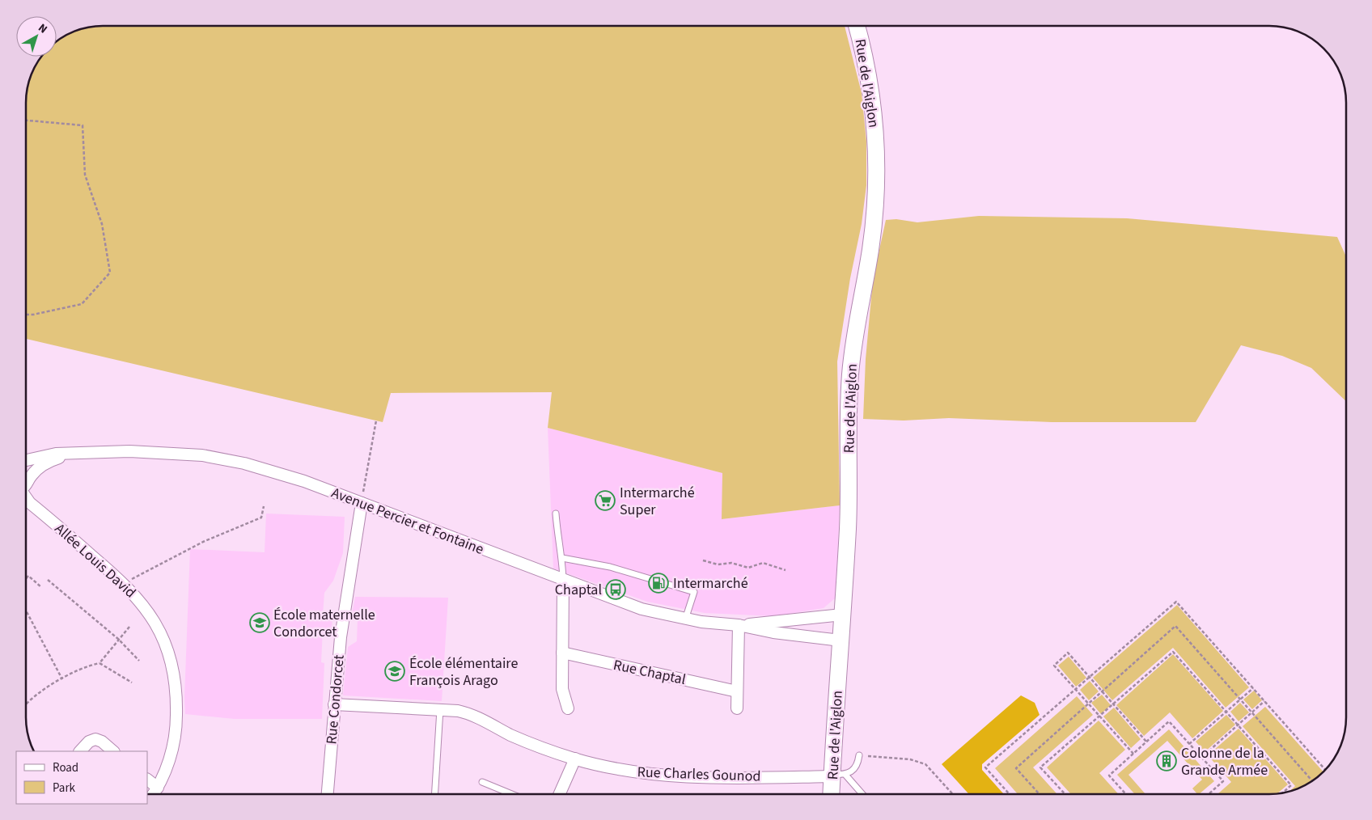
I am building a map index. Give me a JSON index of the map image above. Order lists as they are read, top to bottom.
{
  "streets": {
    "main road": ["Rue de l'Aiglon"],
    "street": [
      "Avenue Percier et Fontaine",
      "Allée Louis David",
      "Rue Chaptal",
      "Rue Condorcet",
      "Rue Charles Gounod"
    ]
  },
  "crossings": [
    ["Rue de l'Aiglon", "Avenue Percier et Fontaine"],
    ["Rue de l'Aiglon", "Rue Charles Gounod"],
    ["Avenue Percier et Fontaine", "Rue Condorcet"],
    ["Rue Condorcet", "Rue Charles Gounod"]
  ],
  "places": {
    "supermarket": ["Intermarché Super"],
    "fuel station": ["Intermarché"],
    "bus stop": ["Chaptal"],
    "school or university": ["École maternelle Condorcet", "École élémentaire François Arago"],
    "building": ["Colonne de la Grande Armée"]
  },
  "legend": ["Road", "Park"],
  "north": "top right"
}
